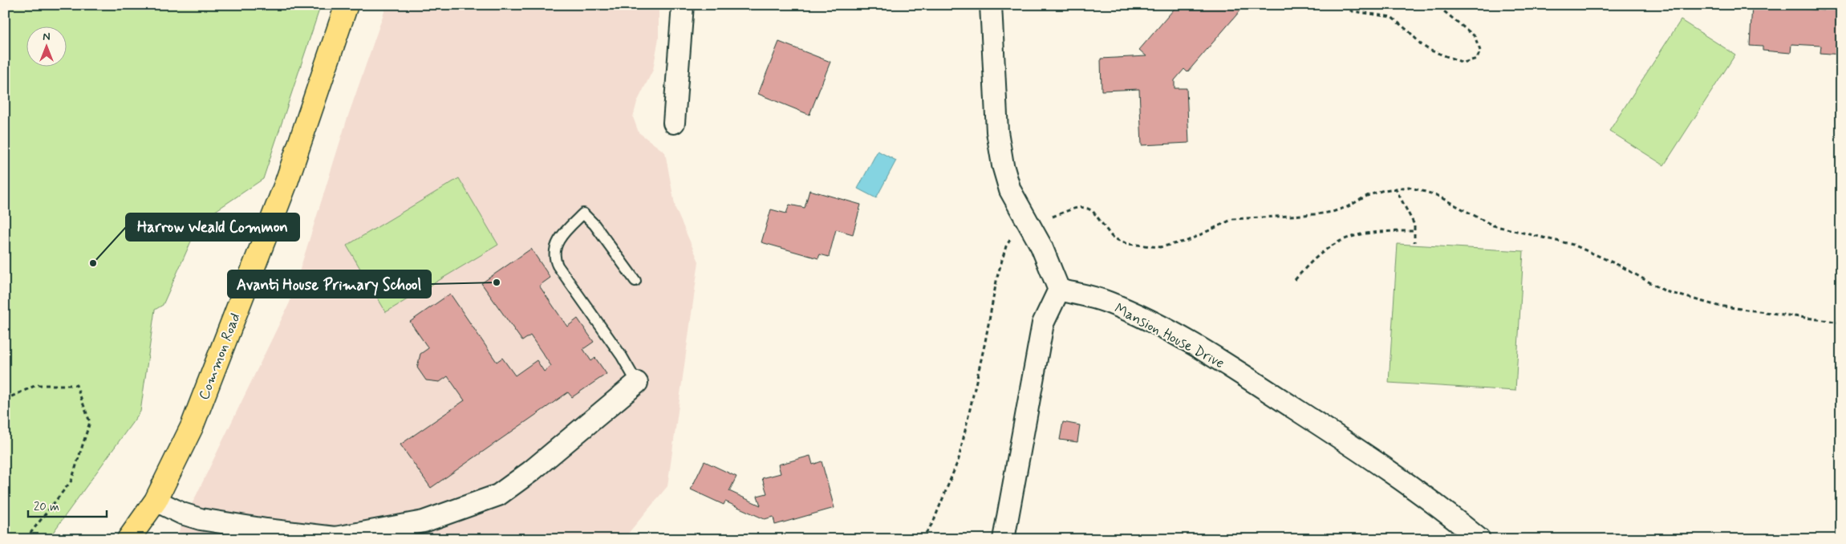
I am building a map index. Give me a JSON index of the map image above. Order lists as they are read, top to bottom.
{
  "streets": {
    "main road": ["Common Road"],
    "street": ["Mansion House Drive"]
  },
  "places": ["Harrow Weald Common", "Avanti House Primary School"],
  "scale_bar": "20 m",
  "north": "top"
}
